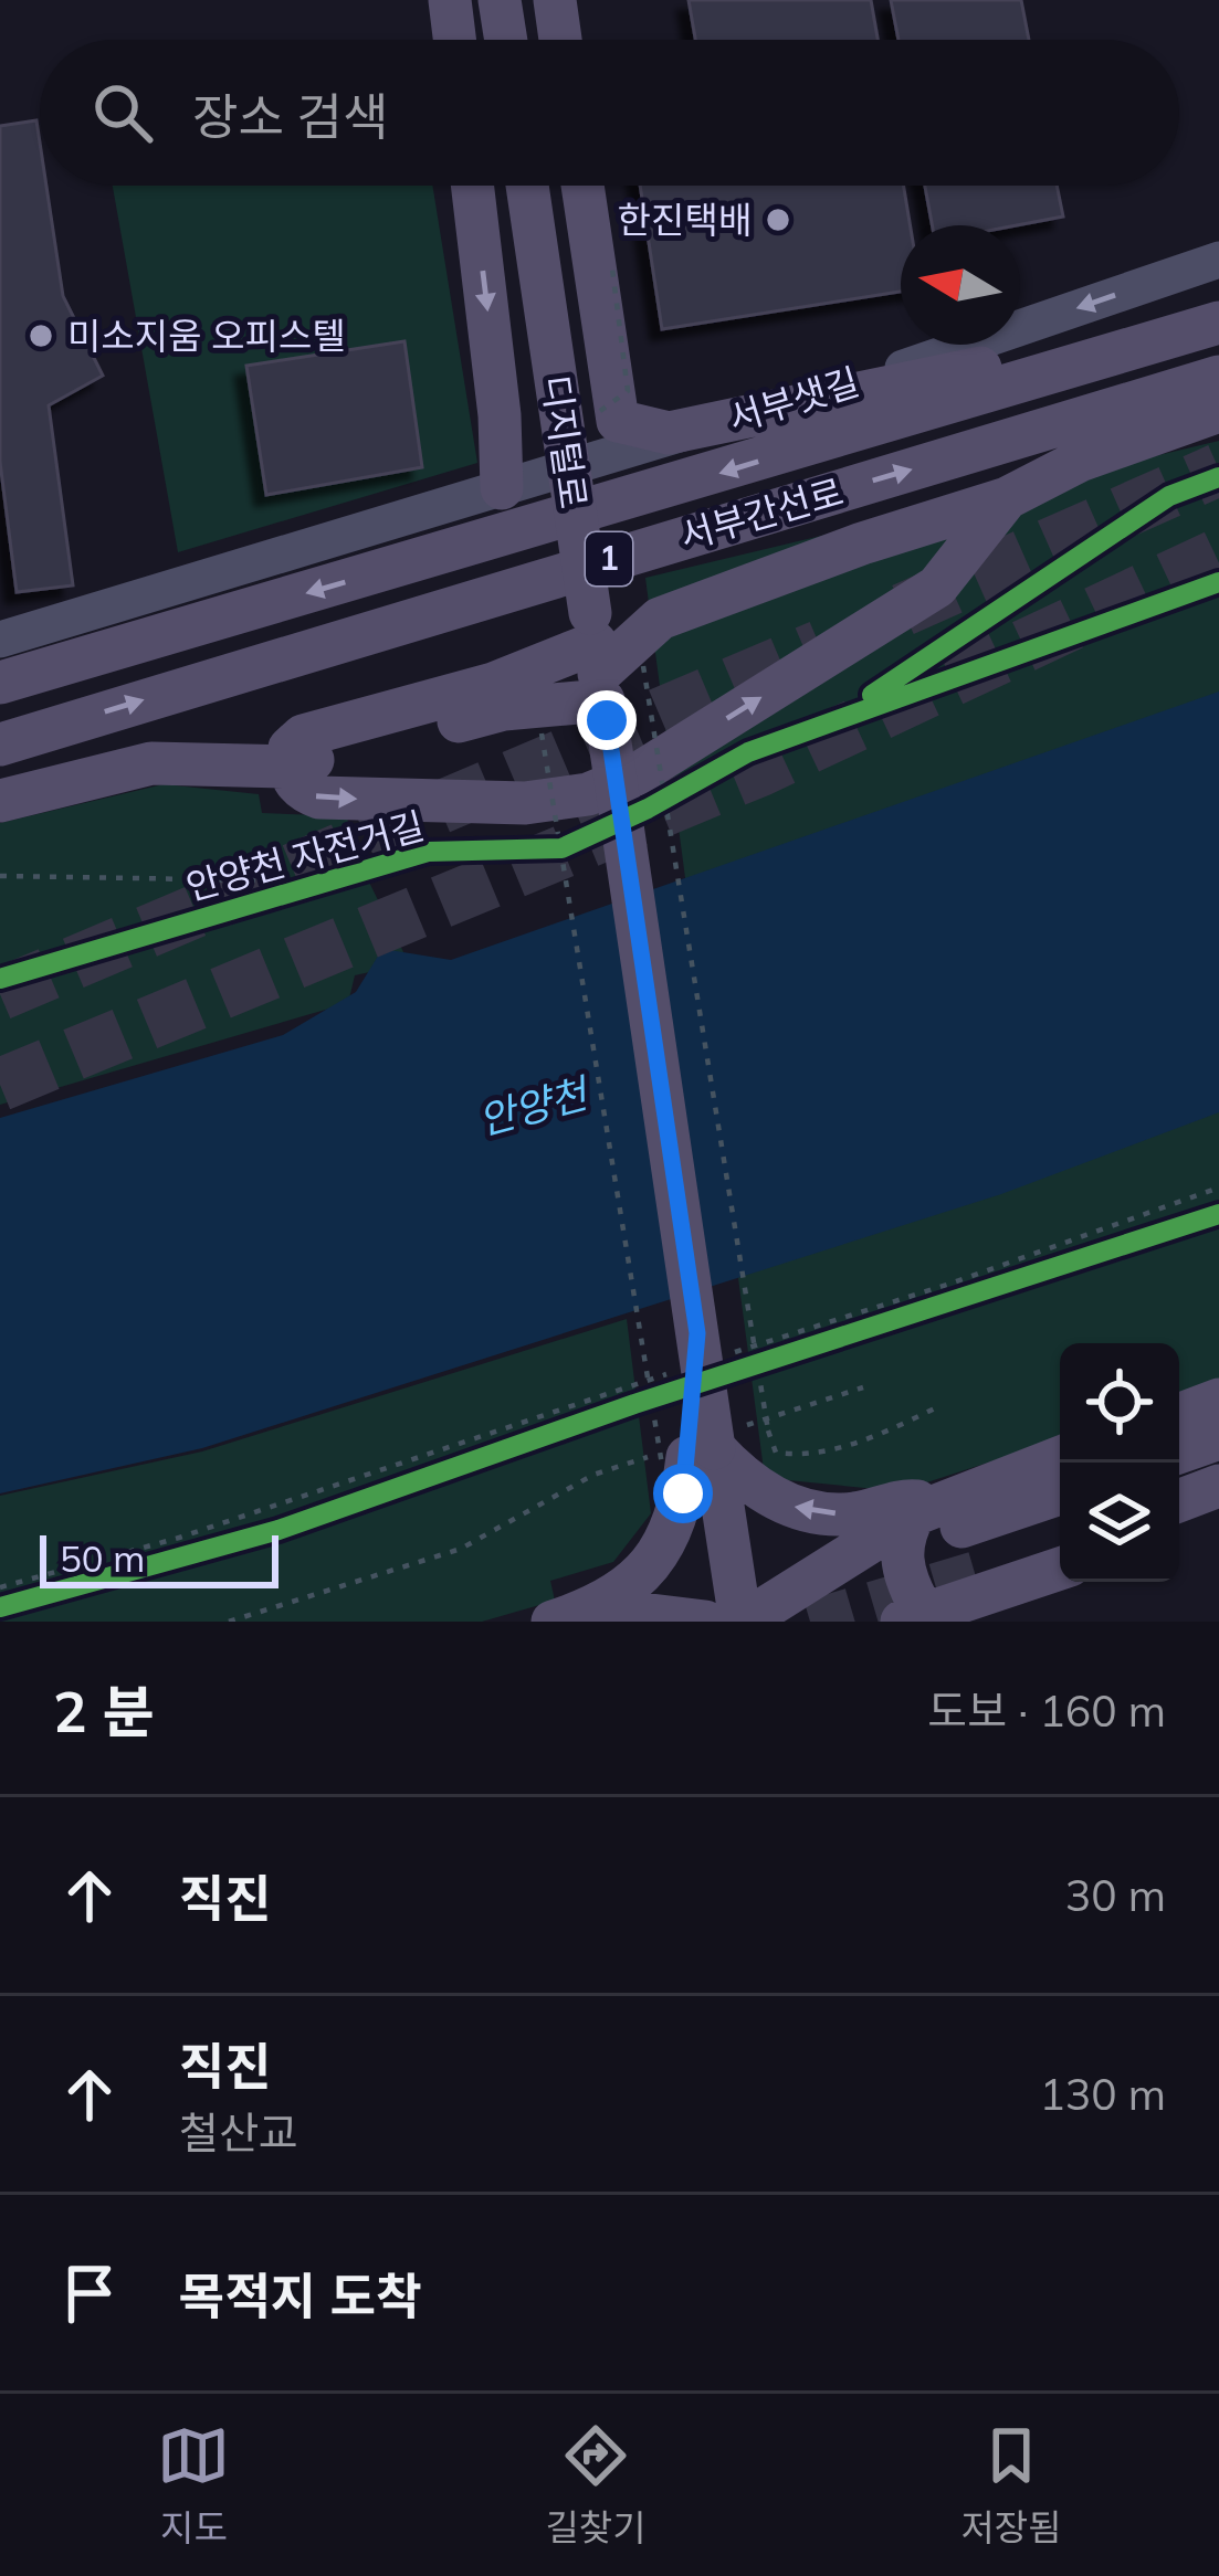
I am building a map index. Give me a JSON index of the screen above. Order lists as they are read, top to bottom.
{
  "streets": {
    "main road": ["디지털로", "서부간선로", "1"],
    "street": ["서부샛길"],
    "cycle path": ["안양천 자전거길"]
  },
  "one_way": ["서부샛길"],
  "water": ["안양천"],
  "places": ["한진택배", "미소지움 오피스텔"],
  "scale_bar": "50 m",
  "north": "left",
  "page": {
    "search": "장소 검색",
    "scale": "50 m",
    "heading": ["2 분", "도보 · 160 m"],
    "list": [
      ["직진", "30 m"],
      ["직진", "철산교", "130 m"],
      "목적지 도착"
    ],
    "nav": ["지도", "길찾기", "저장됨"]
  }
}
